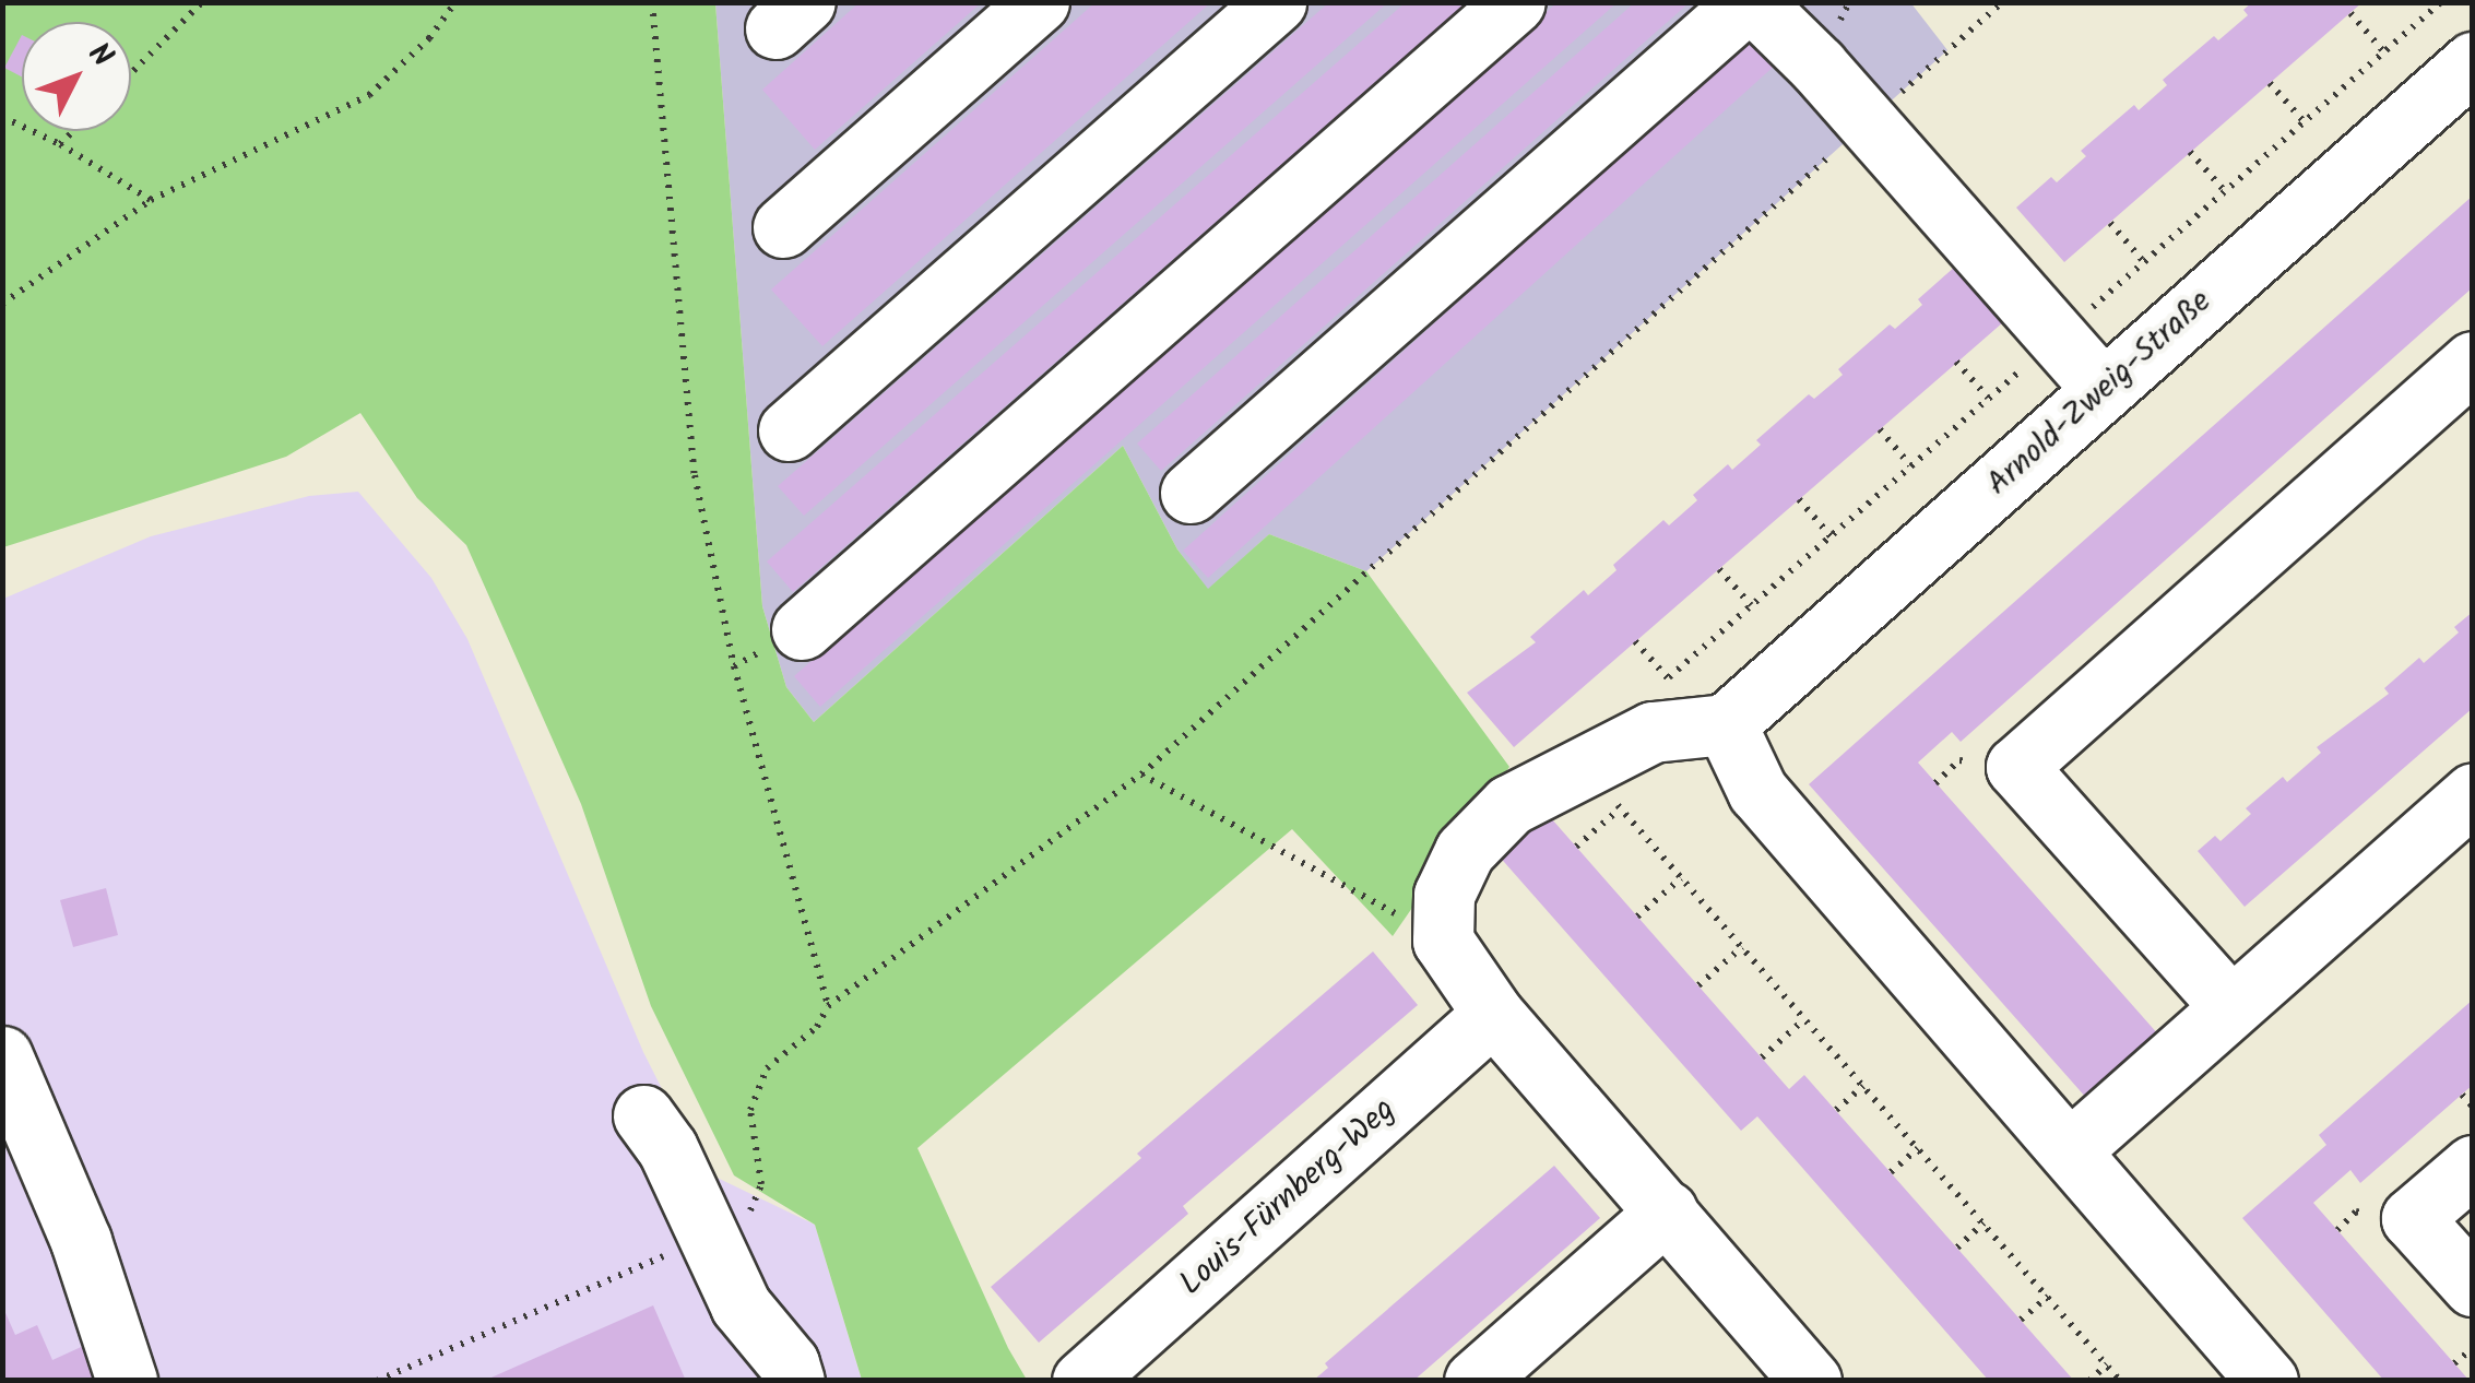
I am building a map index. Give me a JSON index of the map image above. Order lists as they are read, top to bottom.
{
  "streets": {
    "street": ["Arnold-Zweig-Straße", "Louis-Fürnberg-Weg"]
  },
  "north": "top right"
}
